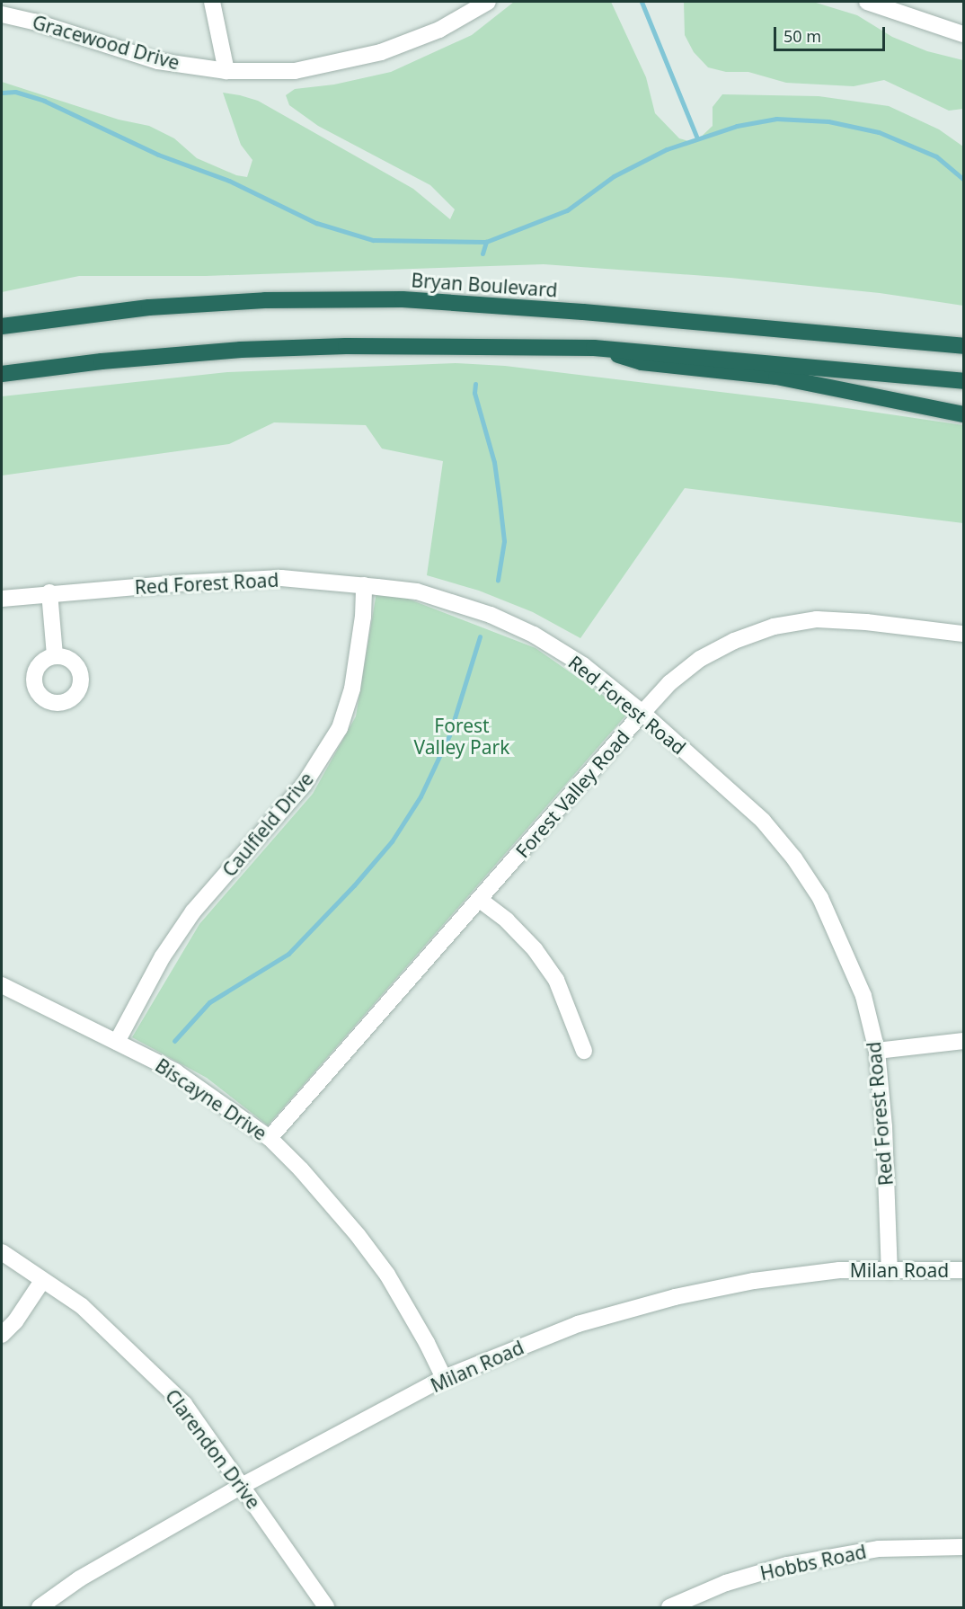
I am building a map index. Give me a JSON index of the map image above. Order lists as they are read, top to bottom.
{
  "streets": {
    "highway": ["Bryan Boulevard"],
    "street": [
      "Gracewood Drive",
      "Red Forest Road",
      "Forest Valley Road",
      "Caulfield Drive",
      "Biscayne Drive",
      "Milan Road",
      "Clarendon Drive",
      "Hobbs Road"
    ]
  },
  "crossings": [
    ["Red Forest Road", "Forest Valley Road"],
    ["Red Forest Road", "Caulfield Drive"],
    ["Red Forest Road", "Milan Road"],
    ["Forest Valley Road", "Biscayne Drive"],
    ["Caulfield Drive", "Biscayne Drive"],
    ["Biscayne Drive", "Milan Road"],
    ["Milan Road", "Clarendon Drive"]
  ],
  "parks": ["Forest Valley Park"],
  "scale_bar": "50 m"
}
